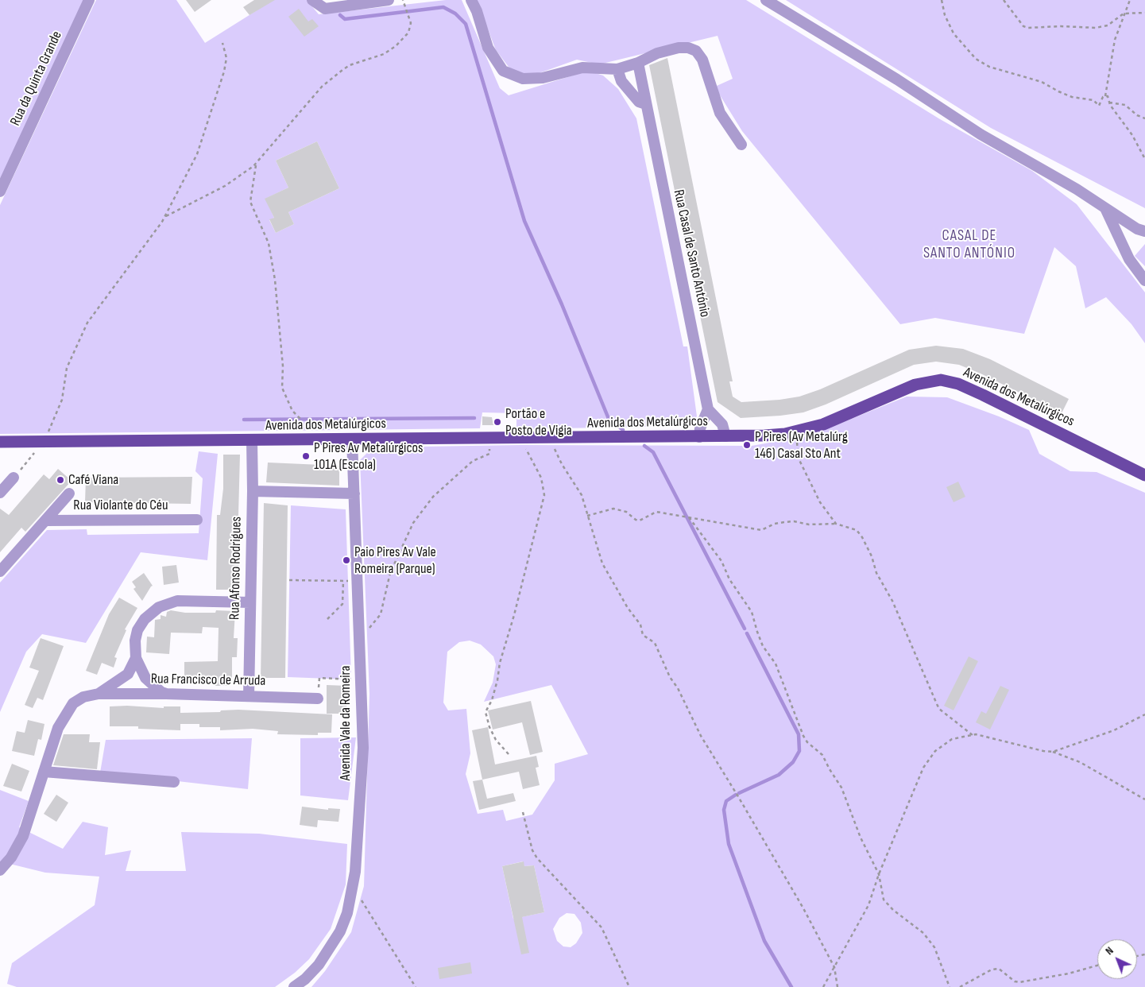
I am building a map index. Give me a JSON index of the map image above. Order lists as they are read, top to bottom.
{
  "streets": {
    "main road": ["Avenida dos Metalúrgicos"],
    "street": [
      "Rua da Quinta Grande",
      "Rua Casal de Santo António",
      "Rua Violante do Céu",
      "Rua Afonso Rodrigues",
      "Rua Francisco de Arruda",
      "Avenida Vale da Romeira"
    ]
  },
  "crossings": [
    ["Avenida dos Metalúrgicos", "Rua Afonso Rodrigues"],
    ["Avenida dos Metalúrgicos", "Avenida Vale da Romeira"],
    ["Rua Afonso Rodrigues", "Rua Francisco de Arruda"]
  ],
  "districts": ["CASAL DE SANTO ANTÓNIO"],
  "places": [
    "Portão e Posto de Vigia",
    "P Pires (Av Metalúrg 146) Casal Sto Ant",
    "P Pires Av Metalúrgicos 101A (Escola)",
    "Café Viana",
    "Paio Pires Av Vale Romeira (Parque)"
  ],
  "north": "top left"
}
